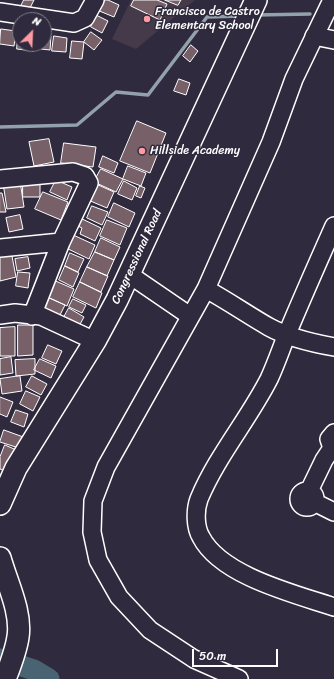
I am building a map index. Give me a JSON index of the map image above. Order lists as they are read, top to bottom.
{
  "streets": {
    "main road": ["Congressional Road"]
  },
  "places": ["Francisco de Castro Elementary School", "Hillside Academy"],
  "scale_bar": "50 m",
  "north": "top right"
}
